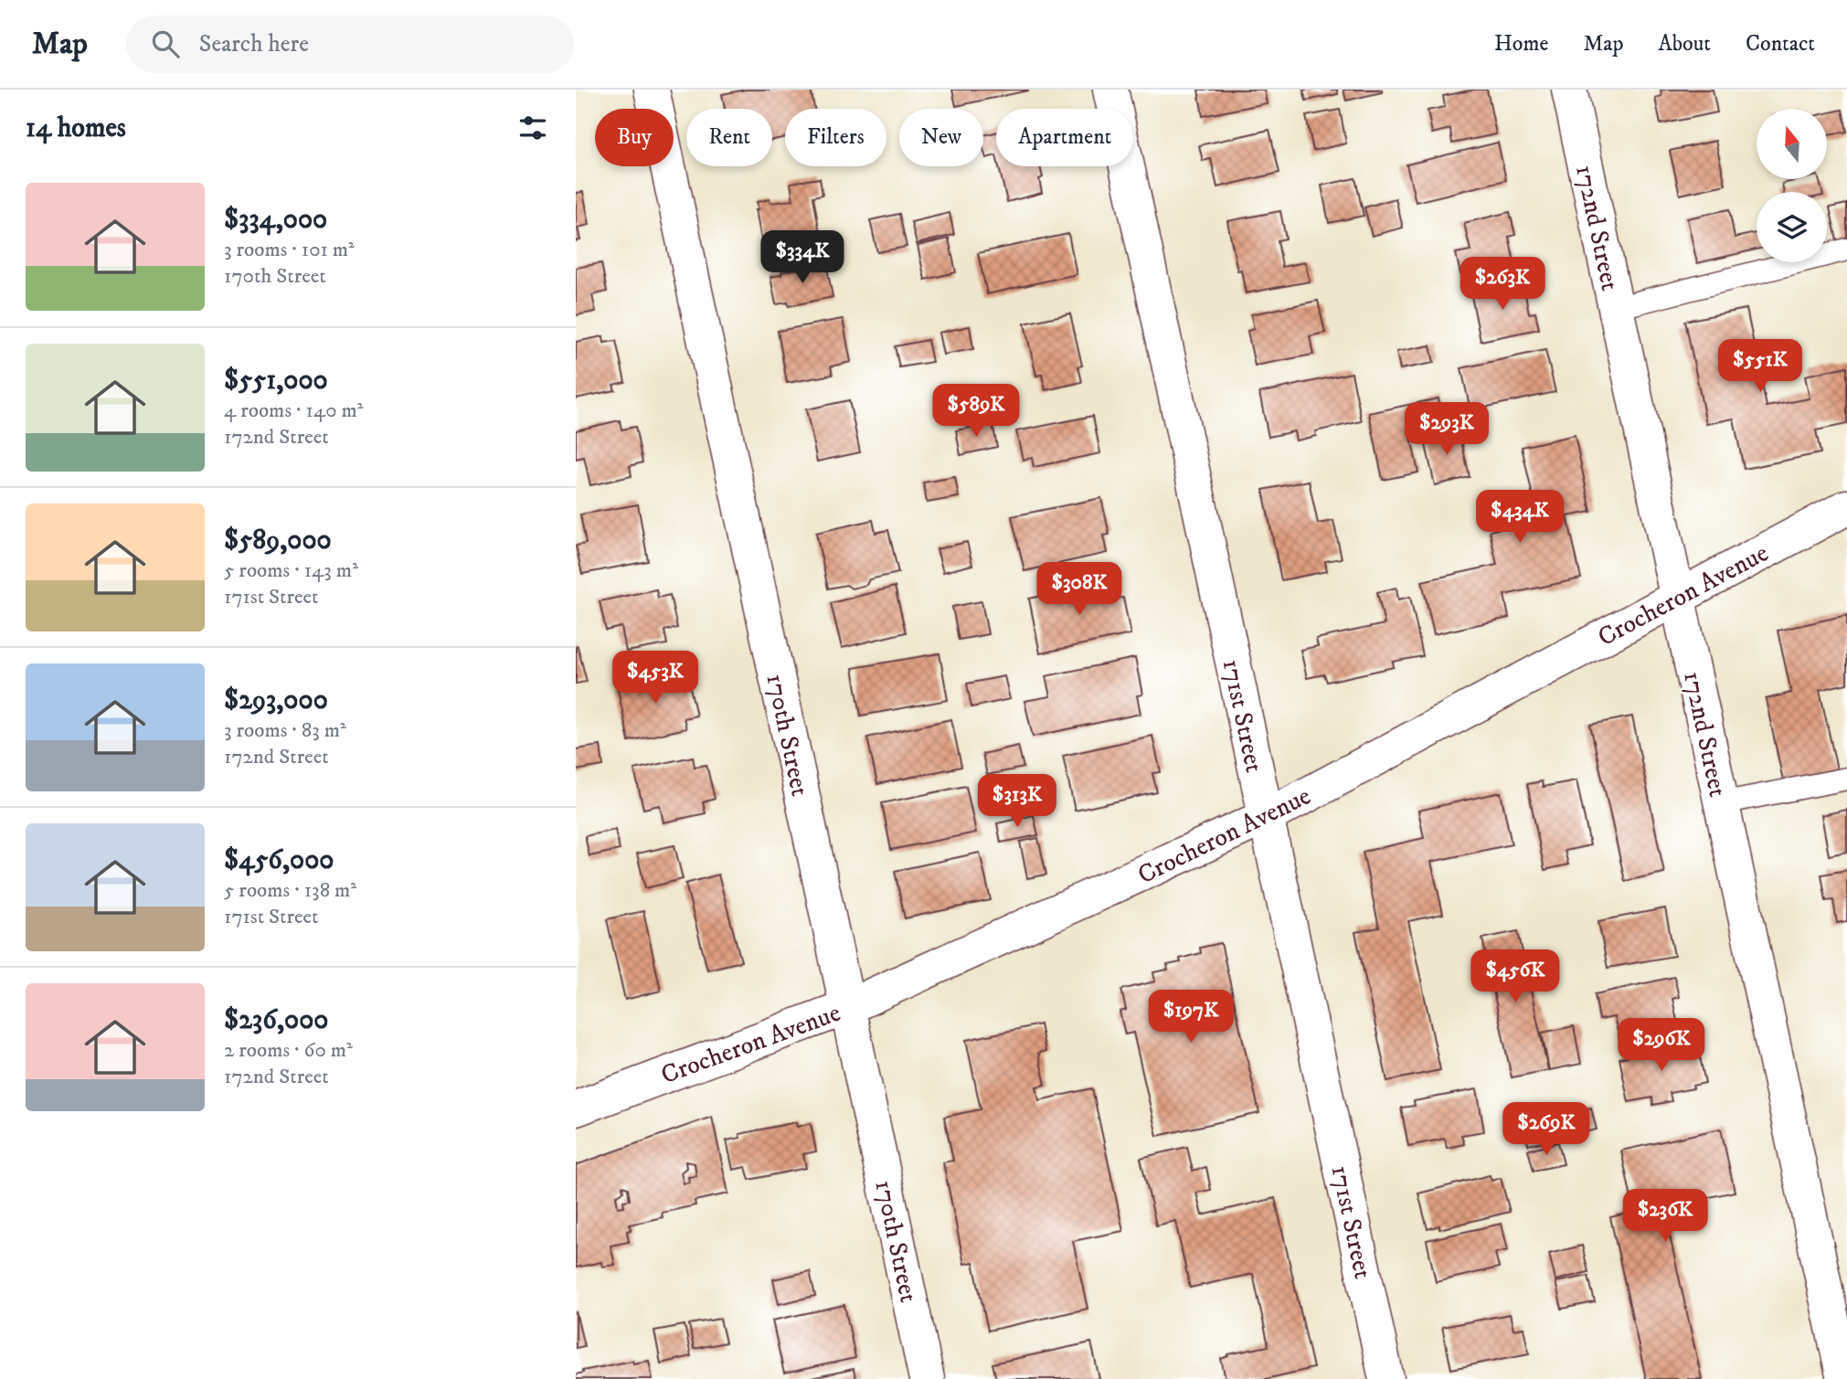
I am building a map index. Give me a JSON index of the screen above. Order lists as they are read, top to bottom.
{
  "streets": {
    "street": [
      "172nd Street",
      "Crocheron Avenue",
      "171st Street",
      "170th Street"
    ]
  },
  "crossings": [
    ["172nd Street", "Crocheron Avenue"],
    ["Crocheron Avenue", "171st Street"],
    ["Crocheron Avenue", "170th Street"]
  ],
  "north": "top",
  "page": {
    "header": "Map",
    "search": "Search here",
    "nav": [
      "Home",
      "Map",
      "About",
      "Contact"
    ],
    "heading": "14 homes",
    "chip": [
      "Buy",
      "Rent",
      "Filters",
      "New",
      "Apartment"
    ],
    "list": [
      {
        "name": "$334,000",
        "note": "3 rooms · 101 m² · 170th Street"
      },
      {
        "name": "$551,000",
        "note": "4 rooms · 140 m² · 172nd Street"
      },
      {
        "name": "$589,000",
        "note": "5 rooms · 143 m² · 171st Street"
      },
      {
        "name": "$293,000",
        "note": "3 rooms · 83 m² · 172nd Street"
      },
      {
        "name": "$456,000",
        "note": "5 rooms · 138 m² · 171st Street"
      },
      {
        "name": "$236,000",
        "note": "2 rooms · 60 m² · 172nd Street"
      }
    ],
    "price": [
      "$334K",
      "$263K",
      "$551K",
      "$589K",
      "$293K",
      "$434K",
      "$308K",
      "$453K",
      "$313K",
      "$456K",
      "$197K",
      "$296K",
      "$269K",
      "$236K"
    ]
  }
}
